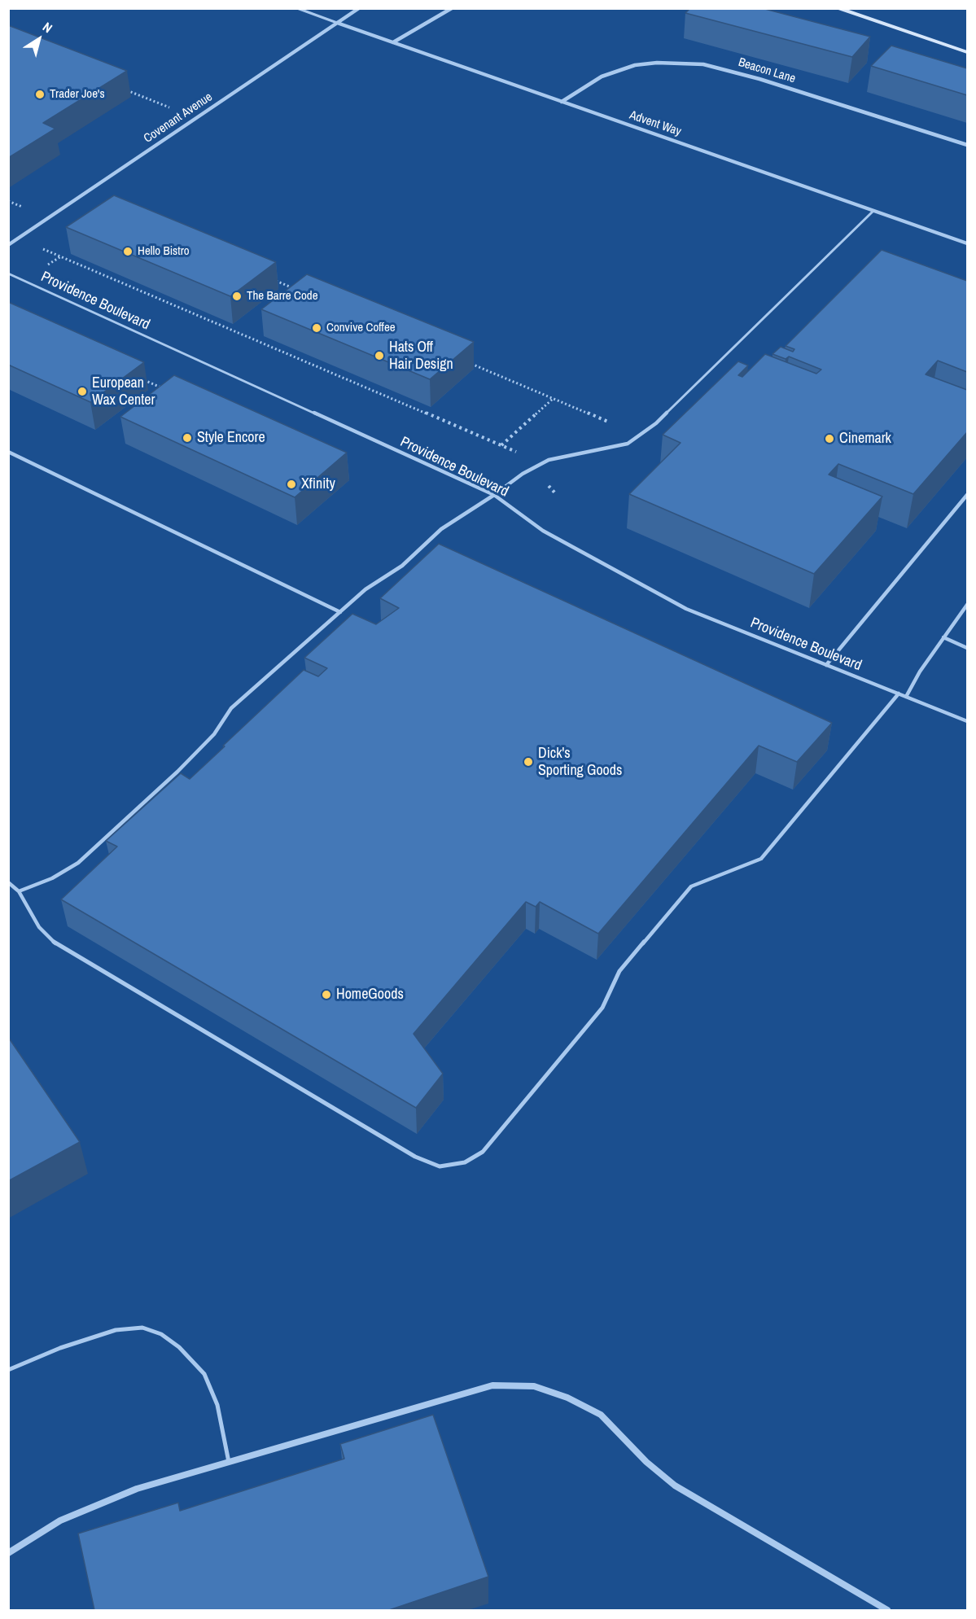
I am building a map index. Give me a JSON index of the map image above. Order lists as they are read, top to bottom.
{
  "streets": {
    "street": ["Beacon Lane", "Covenant Avenue", "Advent Way"],
    "lane": ["Providence Boulevard"]
  },
  "crossings": [
    ["Beacon Lane", "Advent Way"],
    ["Covenant Avenue", "Advent Way"]
  ],
  "places": [
    "Trader Joe's",
    "Hello Bistro",
    "The Barre Code",
    "Convive Coffee",
    "Hats Off Hair Design",
    "European Wax Center",
    "Style Encore",
    "Cinemark",
    "Xfinity",
    "Dick's Sporting Goods",
    "HomeGoods"
  ],
  "north": "top right"
}
